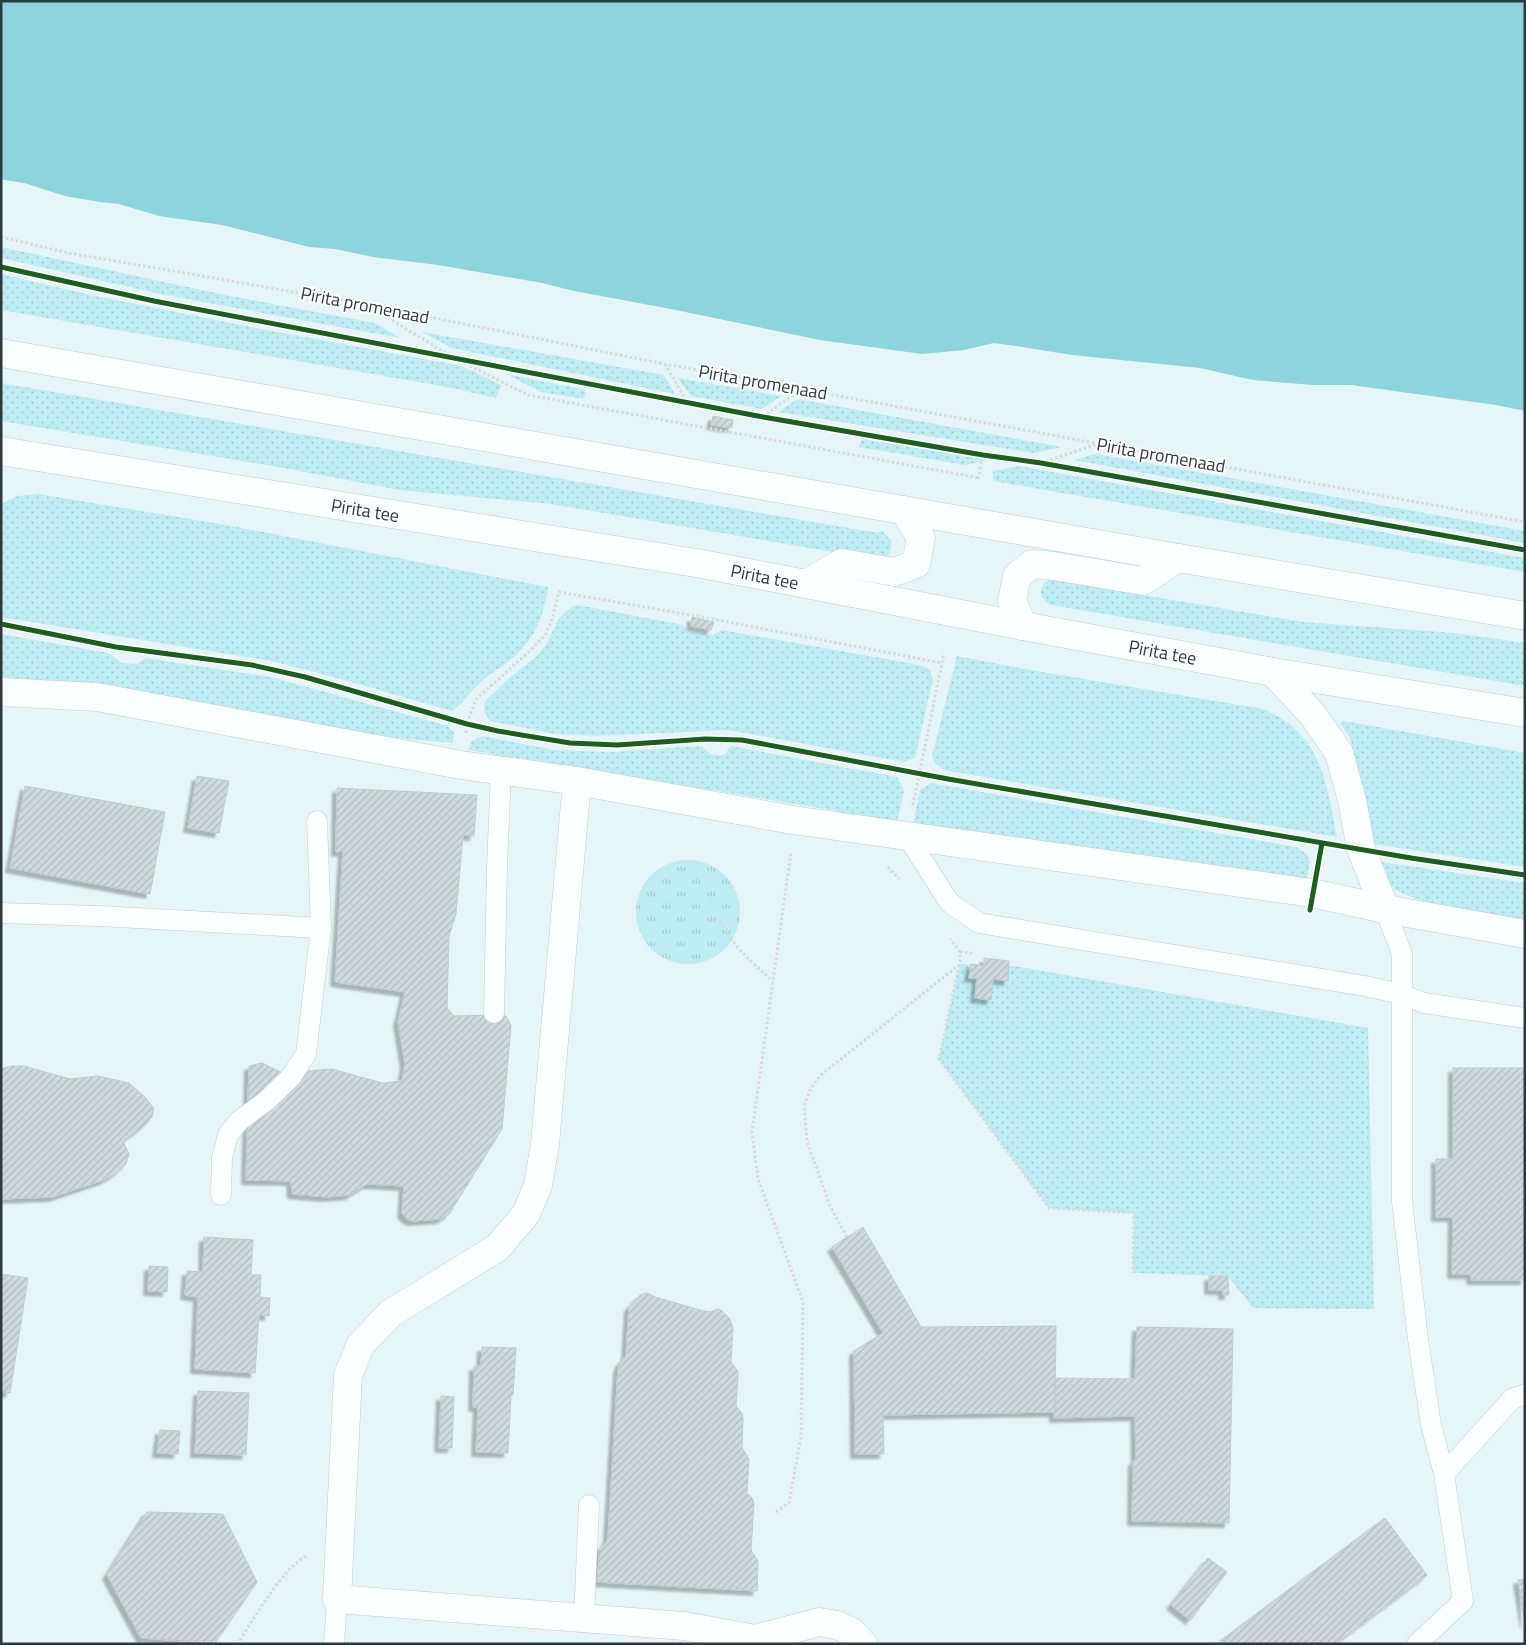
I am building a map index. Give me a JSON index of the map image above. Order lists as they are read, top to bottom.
{
  "streets": {
    "main road": ["Pirita tee"],
    "path": ["Pirita promenaad"]
  }
}
